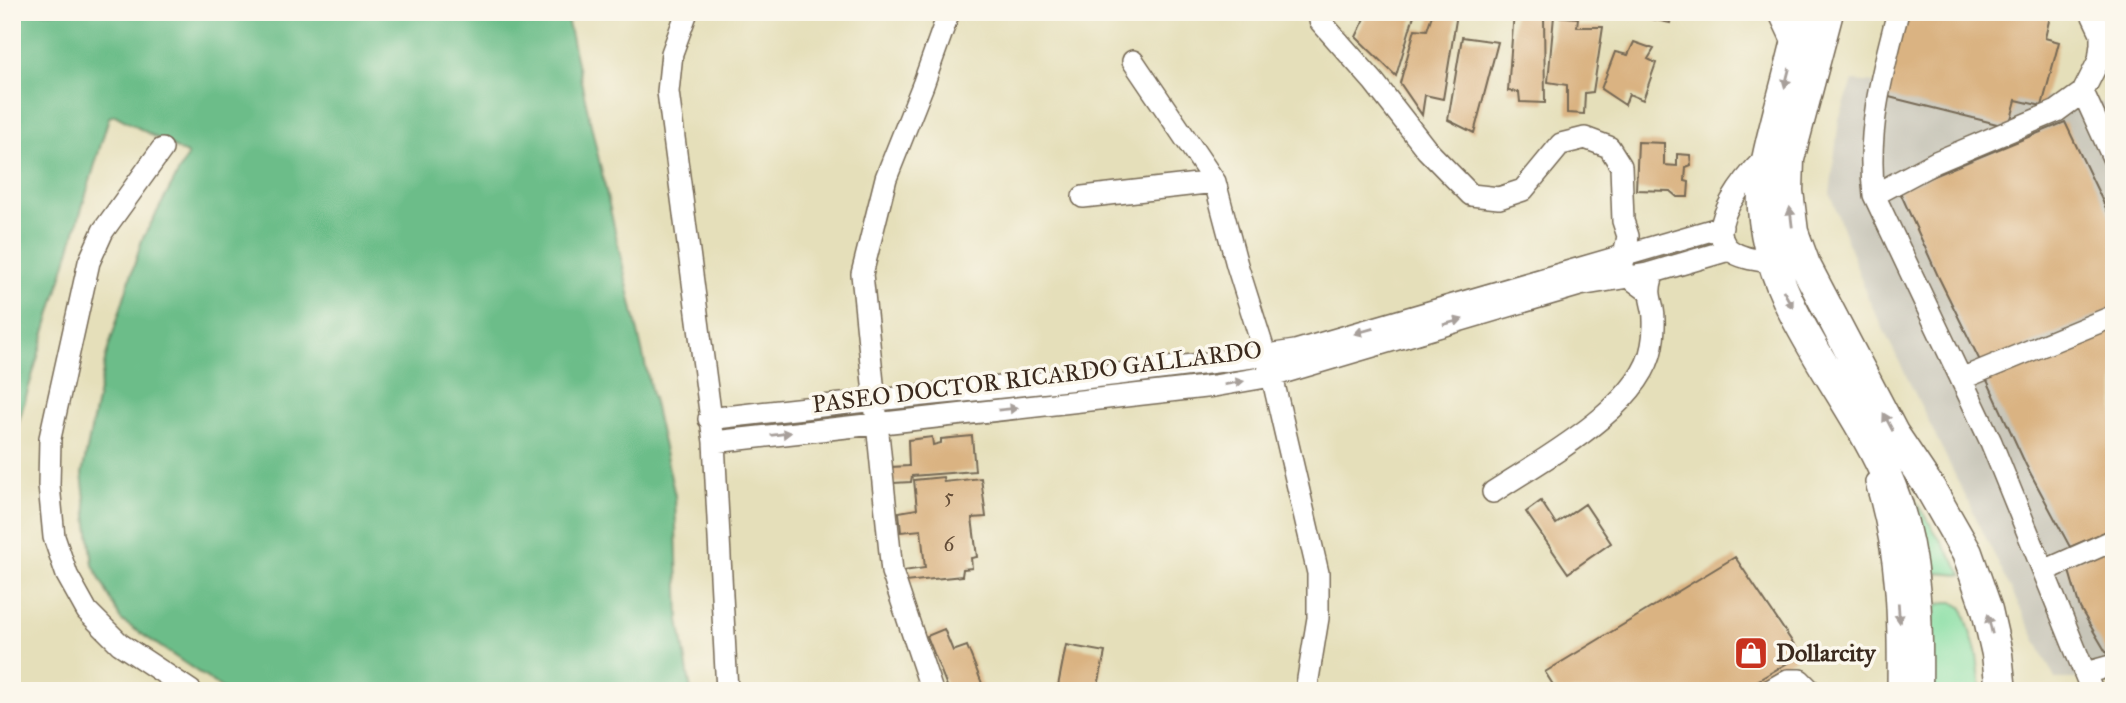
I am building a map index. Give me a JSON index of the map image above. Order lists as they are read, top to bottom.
{
  "streets": {
    "street": ["PASEO DOCTOR RICARDO GALLARDO"]
  },
  "places": {
    "shop": ["Dollarcity"]
  },
  "house_numbers": ["5", "6"]
}
